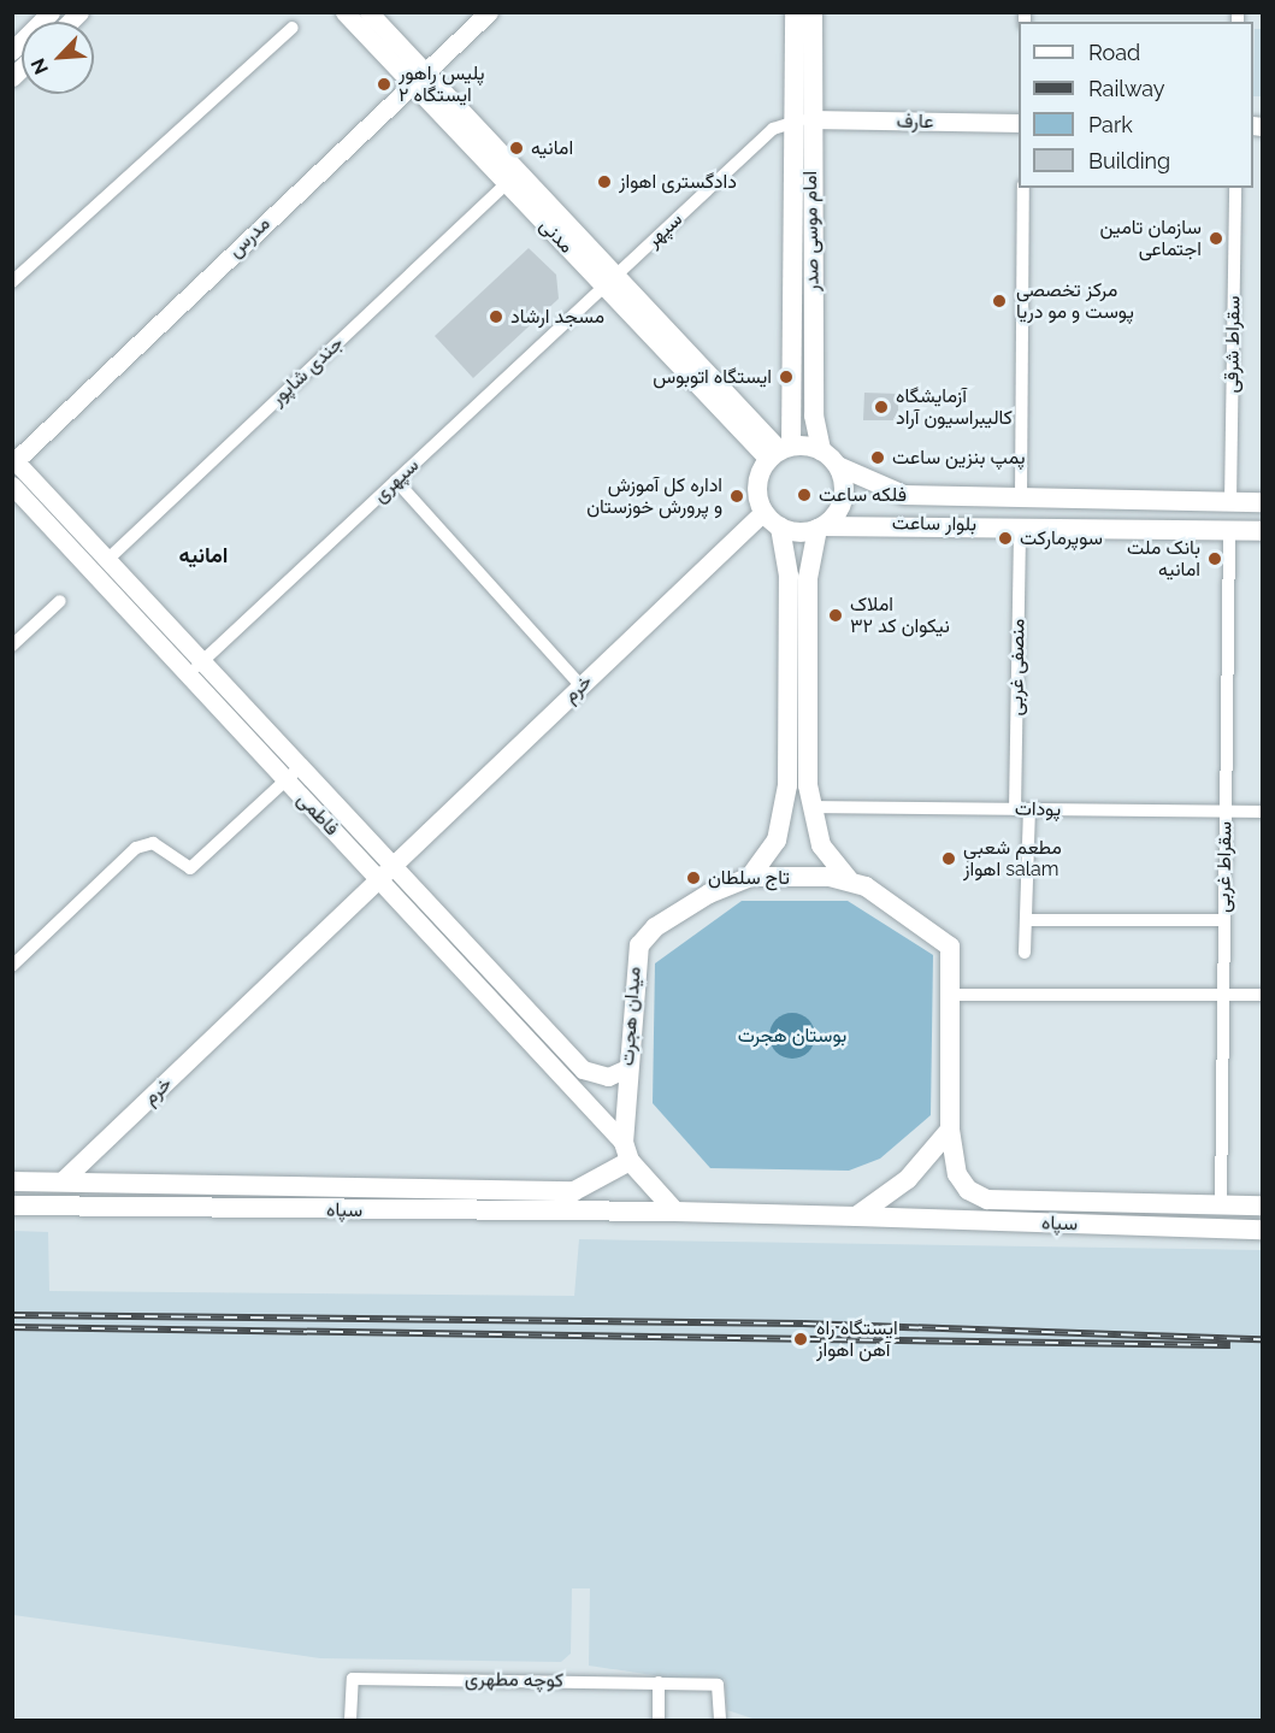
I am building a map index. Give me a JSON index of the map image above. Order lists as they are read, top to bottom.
{
  "streets": {
    "main road": [
      "امام موسی صدر",
      "بلوار ساعت",
      "میدان هجرت",
      "سپاه"
    ],
    "street": [
      "عارف",
      "سپهر",
      "مدنی",
      "مدرس",
      "سقراط شرقی",
      "جندی شاپور",
      "سپهری",
      "منصفی غربی",
      "خرم",
      "پودات",
      "فاطمی",
      "سقراط غربی",
      "کوچه مطهری"
    ]
  },
  "crossings": [
    ["عارف", "سپهر"],
    ["عارف", "امام موسی صدر"],
    ["سپهر", "امام موسی صدر"],
    ["سپهر", "مدنی"],
    ["سپهر", "سپهری"],
    ["امام موسی صدر", "مدنی"],
    ["امام موسی صدر", "بلوار ساعت"],
    ["امام موسی صدر", "خرم"],
    ["مدنی", "مدرس"],
    ["مدنی", "جندی شاپور"],
    ["مدنی", "سپهری"],
    ["مدنی", "بلوار ساعت"],
    ["مدنی", "خرم"],
    ["مدرس", "فاطمی"],
    ["سقراط شرقی", "بلوار ساعت"],
    ["جندی شاپور", "فاطمی"],
    ["سپهری", "فاطمی"],
    ["بلوار ساعت", "منصفی غربی"],
    ["بلوار ساعت", "خرم"],
    ["بلوار ساعت", "سقراط غربی"],
    ["منصفی غربی", "پودات"],
    ["خرم", "فاطمی"],
    ["خرم", "سپاه"],
    ["پودات", "سقراط غربی"],
    ["فاطمی", "میدان هجرت"],
    ["فاطمی", "سپاه"],
    ["سقراط غربی", "سپاه"],
    ["میدان هجرت", "سپاه"]
  ],
  "districts": ["امانیه"],
  "parks": ["بوستان هجرت"],
  "places": [
    "پلیس راهور ایستگاه ۲",
    "امانیه",
    "دادگستری اهواز",
    "سازمان تامین اجتماعی",
    "مرکز تخصصی پوست و مو دریا",
    "مسجد ارشاد",
    "ایستگاه اتوبوس",
    "آزمایشگاه کالیبراسیون آراد",
    "پمپ بنزین ساعت",
    "فلکه ساعت",
    "اداره کل آموزش و پرورش خوزستان",
    "سوپرمارکت",
    "بانک ملت امانیه",
    "املاک نیکوان کد ۳۲",
    "مطعم شعبي اهواز salam",
    "تاج سلطان",
    "ایستگاه راه آهن اهواز"
  ],
  "legend": [
    "Road",
    "Railway",
    "Park",
    "Building"
  ],
  "north": "bottom left"
}
